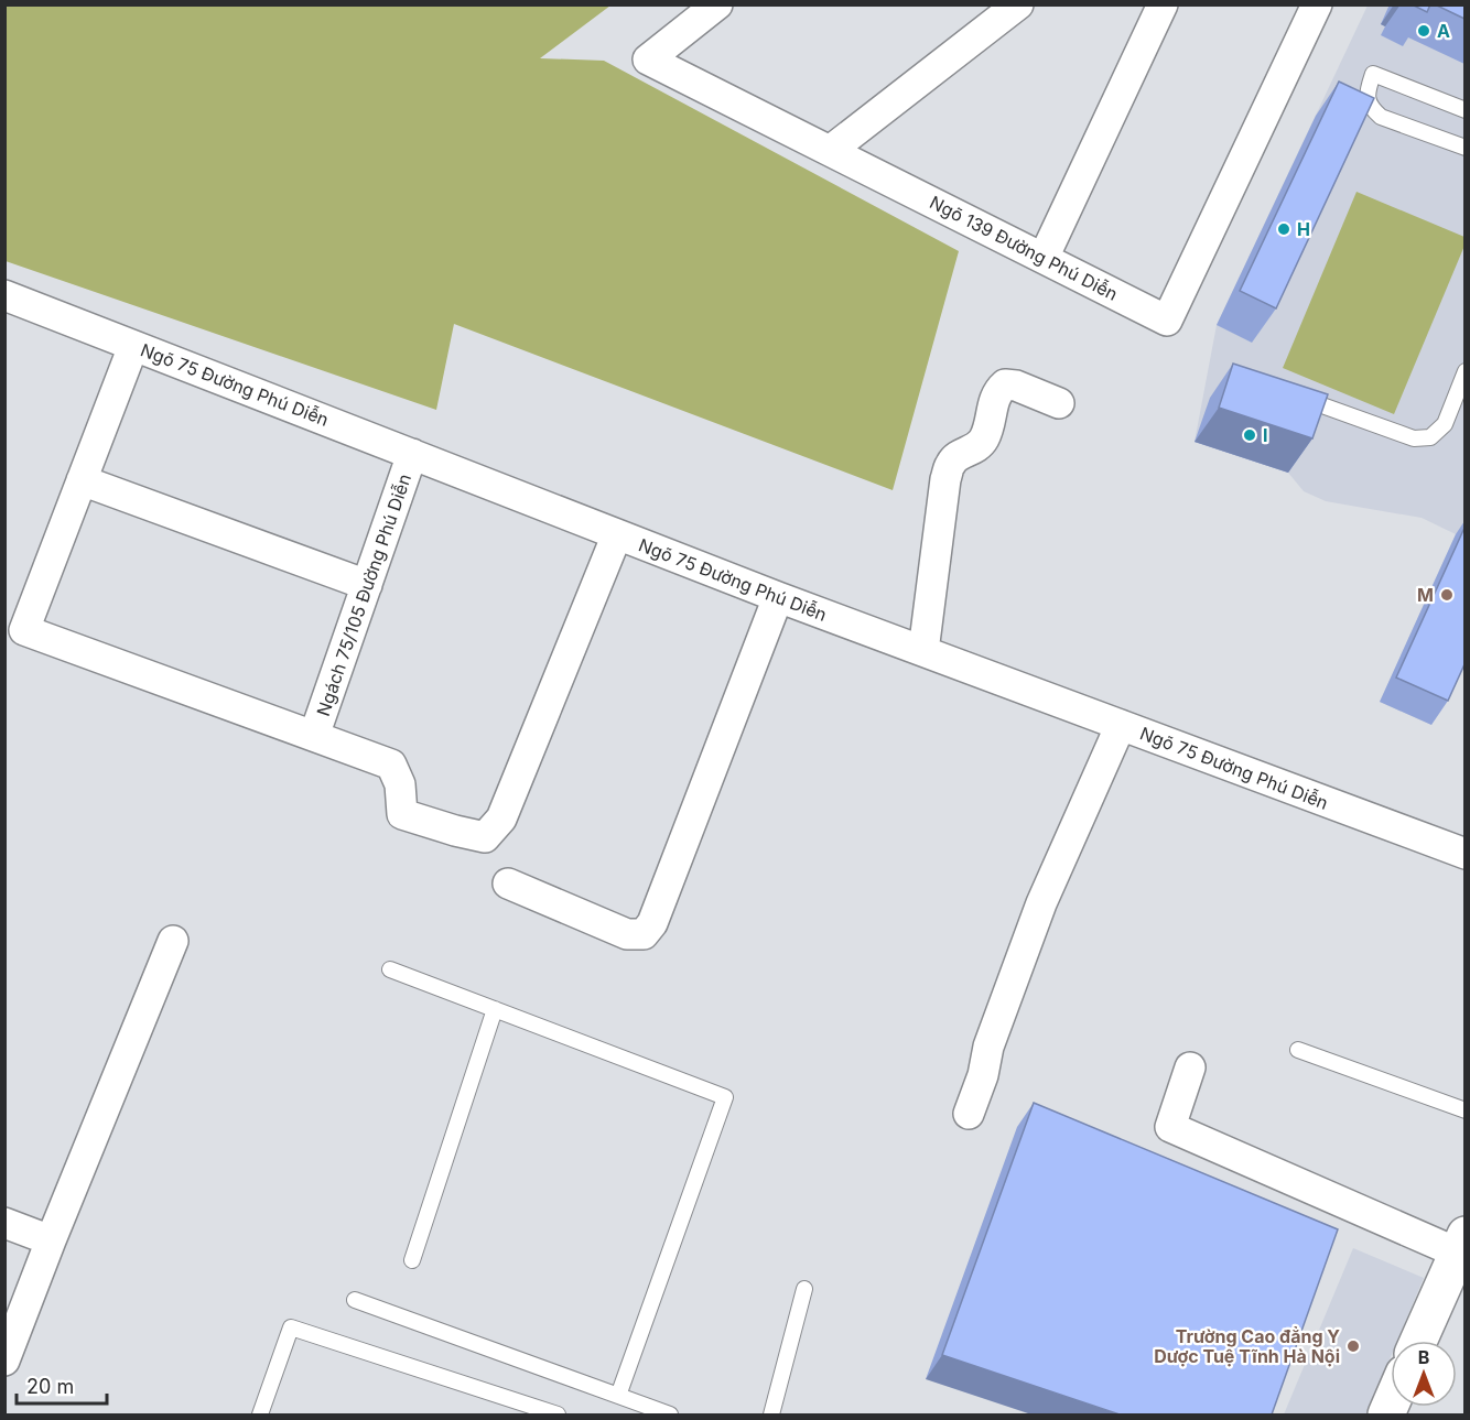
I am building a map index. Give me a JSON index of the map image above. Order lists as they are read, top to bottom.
{
  "streets": {
    "street": ["Ngõ 139 Đường Phú Diễn", "Ngõ 75 Đường Phú Diễn", "Ngách 75/105 Đường Phú Diễn"]
  },
  "crossings": [
    ["Ngõ 75 Đường Phú Diễn", "Ngách 75/105 Đường Phú Diễn"]
  ],
  "places": [
    "A",
    "H",
    "I",
    "M",
    "Trường Cao đẳng Y Dược Tuệ Tĩnh Hà Nội"
  ],
  "scale_bar": "20 m",
  "north": "top"
}
